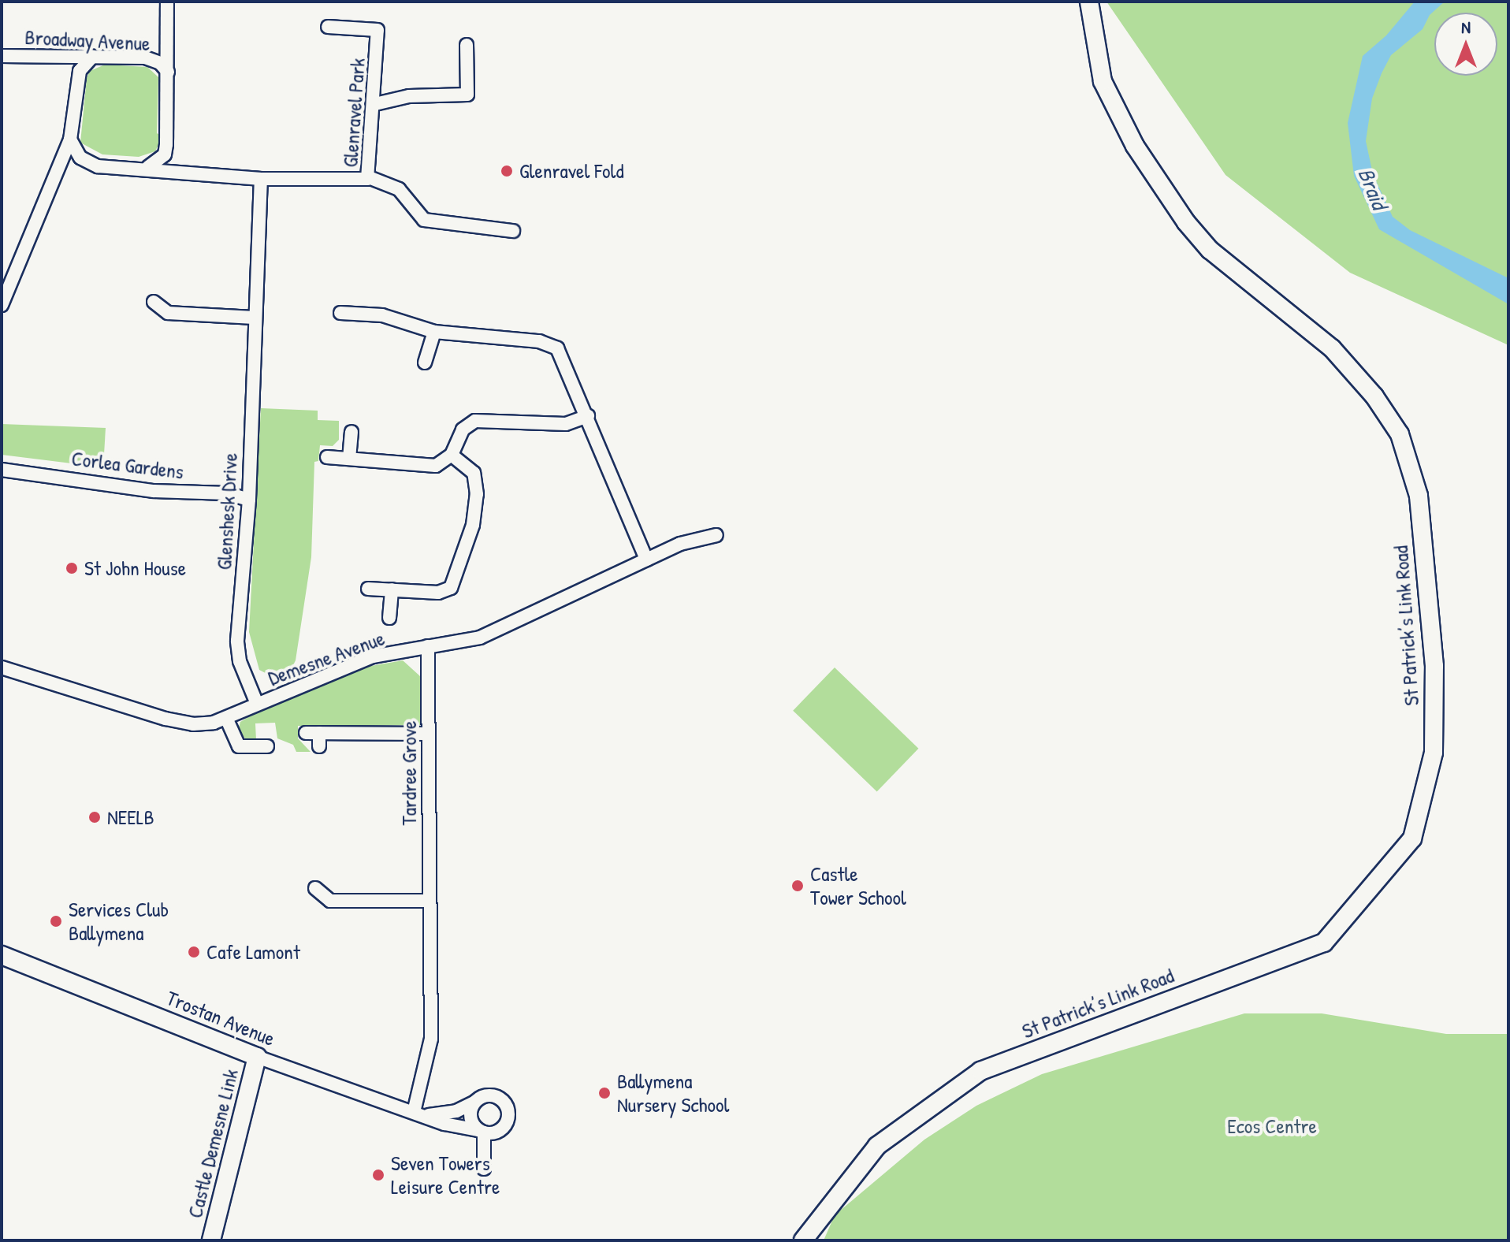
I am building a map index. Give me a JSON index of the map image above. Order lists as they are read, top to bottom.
{
  "streets": {
    "street": [
      "Broadway Avenue",
      "Glenravel Park",
      "Corlea Gardens",
      "Glenshesk Drive",
      "St Patrick’s Link Road",
      "Demesne Avenue",
      "Tardree Grove",
      "Trostan Avenue",
      "Castle Demesne Link"
    ]
  },
  "crossings": [
    ["Broadway Avenue", "Glenravel Park"],
    ["Glenravel Park", "Glenshesk Drive"],
    ["Corlea Gardens", "Glenshesk Drive"],
    ["Glenshesk Drive", "Demesne Avenue"],
    ["Demesne Avenue", "Tardree Grove"],
    ["Tardree Grove", "Trostan Avenue"],
    ["Trostan Avenue", "Castle Demesne Link"]
  ],
  "water": ["Braid"],
  "parks": ["Ecos Centre"],
  "places": [
    "Glenravel Fold",
    "St John House",
    "NEELB",
    "Castle Tower School",
    "Services Club Ballymena",
    "Cafe Lamont",
    "Ballymena Nursery School",
    "Seven Towers Leisure Centre"
  ],
  "north": "top"
}
